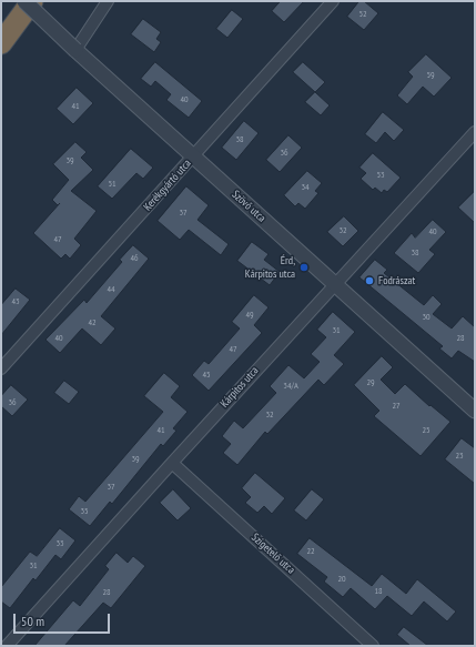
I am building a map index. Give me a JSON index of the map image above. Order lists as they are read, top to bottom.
{
  "streets": {
    "street": [
      "Kerékgyártó utca",
      "Szövő utca",
      "Kárpitos utca",
      "Szigetelő utca"
    ]
  },
  "crossings": [
    ["Kerékgyártó utca", "Szövő utca"],
    ["Szövő utca", "Kárpitos utca"],
    ["Kárpitos utca", "Szigetelő utca"]
  ],
  "places": ["Érd, Kárpitos utca", "Fodrászat"],
  "house_numbers": [
    "52",
    "59",
    "40",
    "41",
    "38",
    "36",
    "39",
    "53",
    "51",
    "34",
    "37",
    "32",
    "40",
    "47",
    "38",
    "46",
    "44",
    "43",
    "49",
    "30",
    "42",
    "31",
    "40",
    "28",
    "47",
    "45",
    "29",
    "34/A",
    "36",
    "27",
    "32",
    "41",
    "25",
    "23",
    "39",
    "37",
    "35",
    "33",
    "22",
    "31",
    "20",
    "18",
    "28"
  ],
  "scale_bar": "50 m"
}
